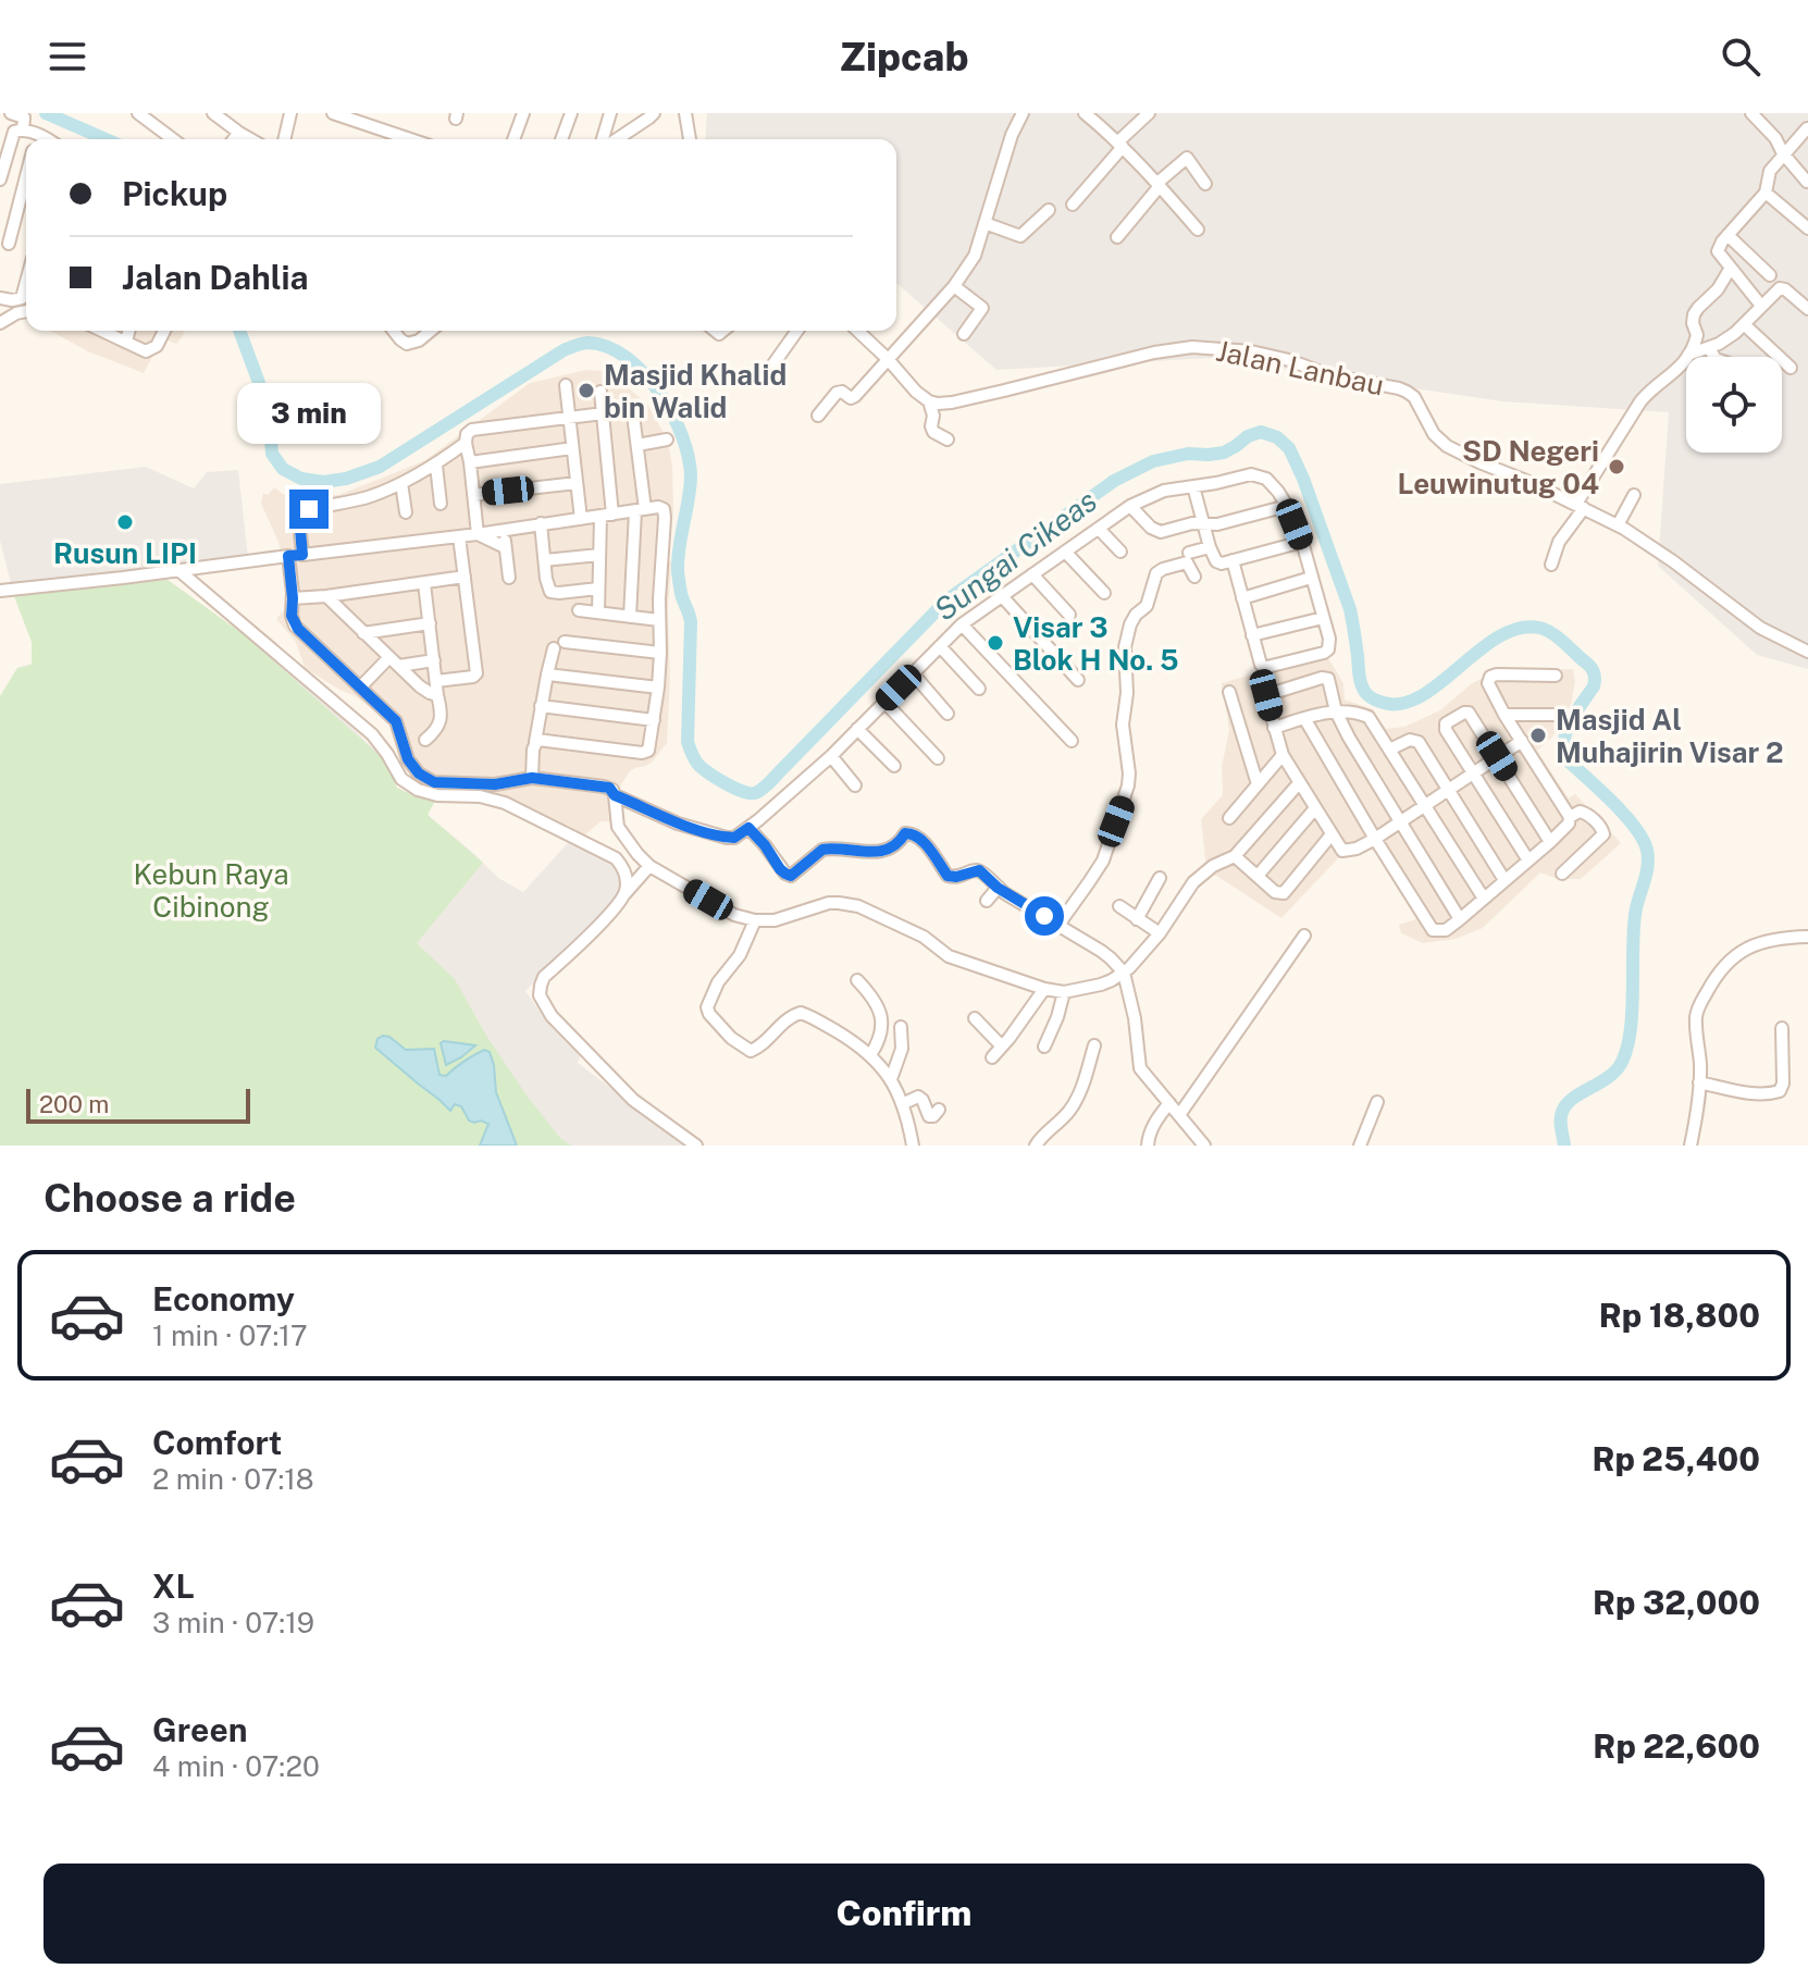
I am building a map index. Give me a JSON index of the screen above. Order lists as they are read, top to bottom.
{
  "streets": {
    "street": ["Jalan Lanbau"]
  },
  "water": ["Sungai Cikeas"],
  "parks": ["Kebun Raya Cibinong"],
  "places": [
    "Masjid Khalid bin Walid",
    "SD Negeri Leuwinutug 04",
    "Rusun LIPI",
    "Visar 3 Blok H No. 5",
    "Masjid Al Muhajirin Visar 2"
  ],
  "scale_bar": "200 m",
  "page": {
    "header": "Zipcab",
    "banner": ["Pickup", "Jalan Dahlia"],
    "bubble": "3 min",
    "scale": "200 m",
    "heading": "Choose a ride",
    "list": [
      {
        "name": "Economy",
        "note": "1 min · 07:17",
        "value": "Rp 18,800"
      },
      {
        "name": "Comfort",
        "note": "2 min · 07:18",
        "value": "Rp 25,400"
      },
      {
        "name": "XL",
        "note": "3 min · 07:19",
        "value": "Rp 32,000"
      },
      {
        "name": "Green",
        "note": "4 min · 07:20",
        "value": "Rp 22,600"
      }
    ],
    "buttons": "Confirm"
  }
}
